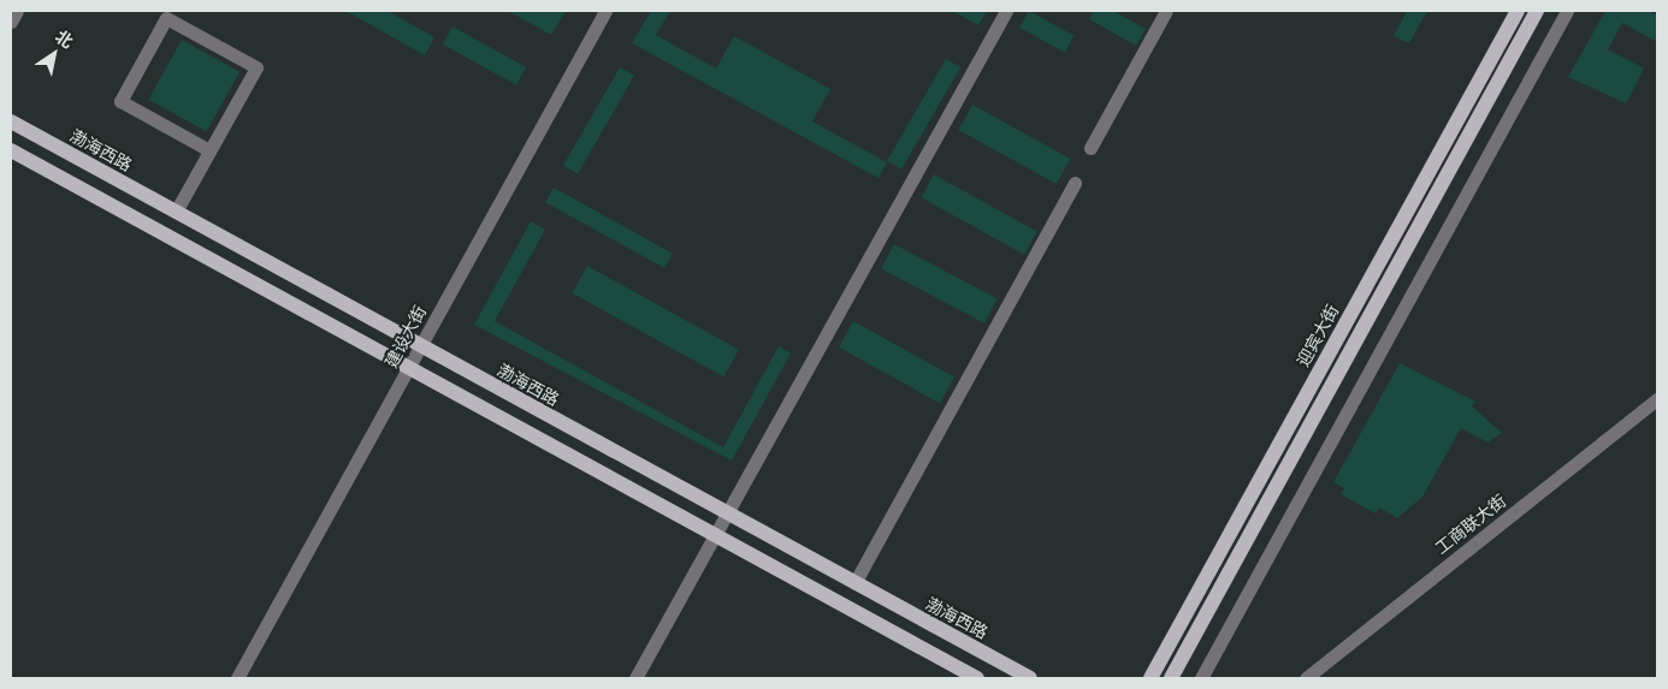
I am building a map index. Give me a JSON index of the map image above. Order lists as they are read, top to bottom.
{
  "streets": {
    "main road": ["渤海西路", "迎宾大街"],
    "street": ["建设大街", "工商联大街"]
  },
  "crossings": [
    ["渤海西路", "建设大街"]
  ],
  "north": "top right"
}
